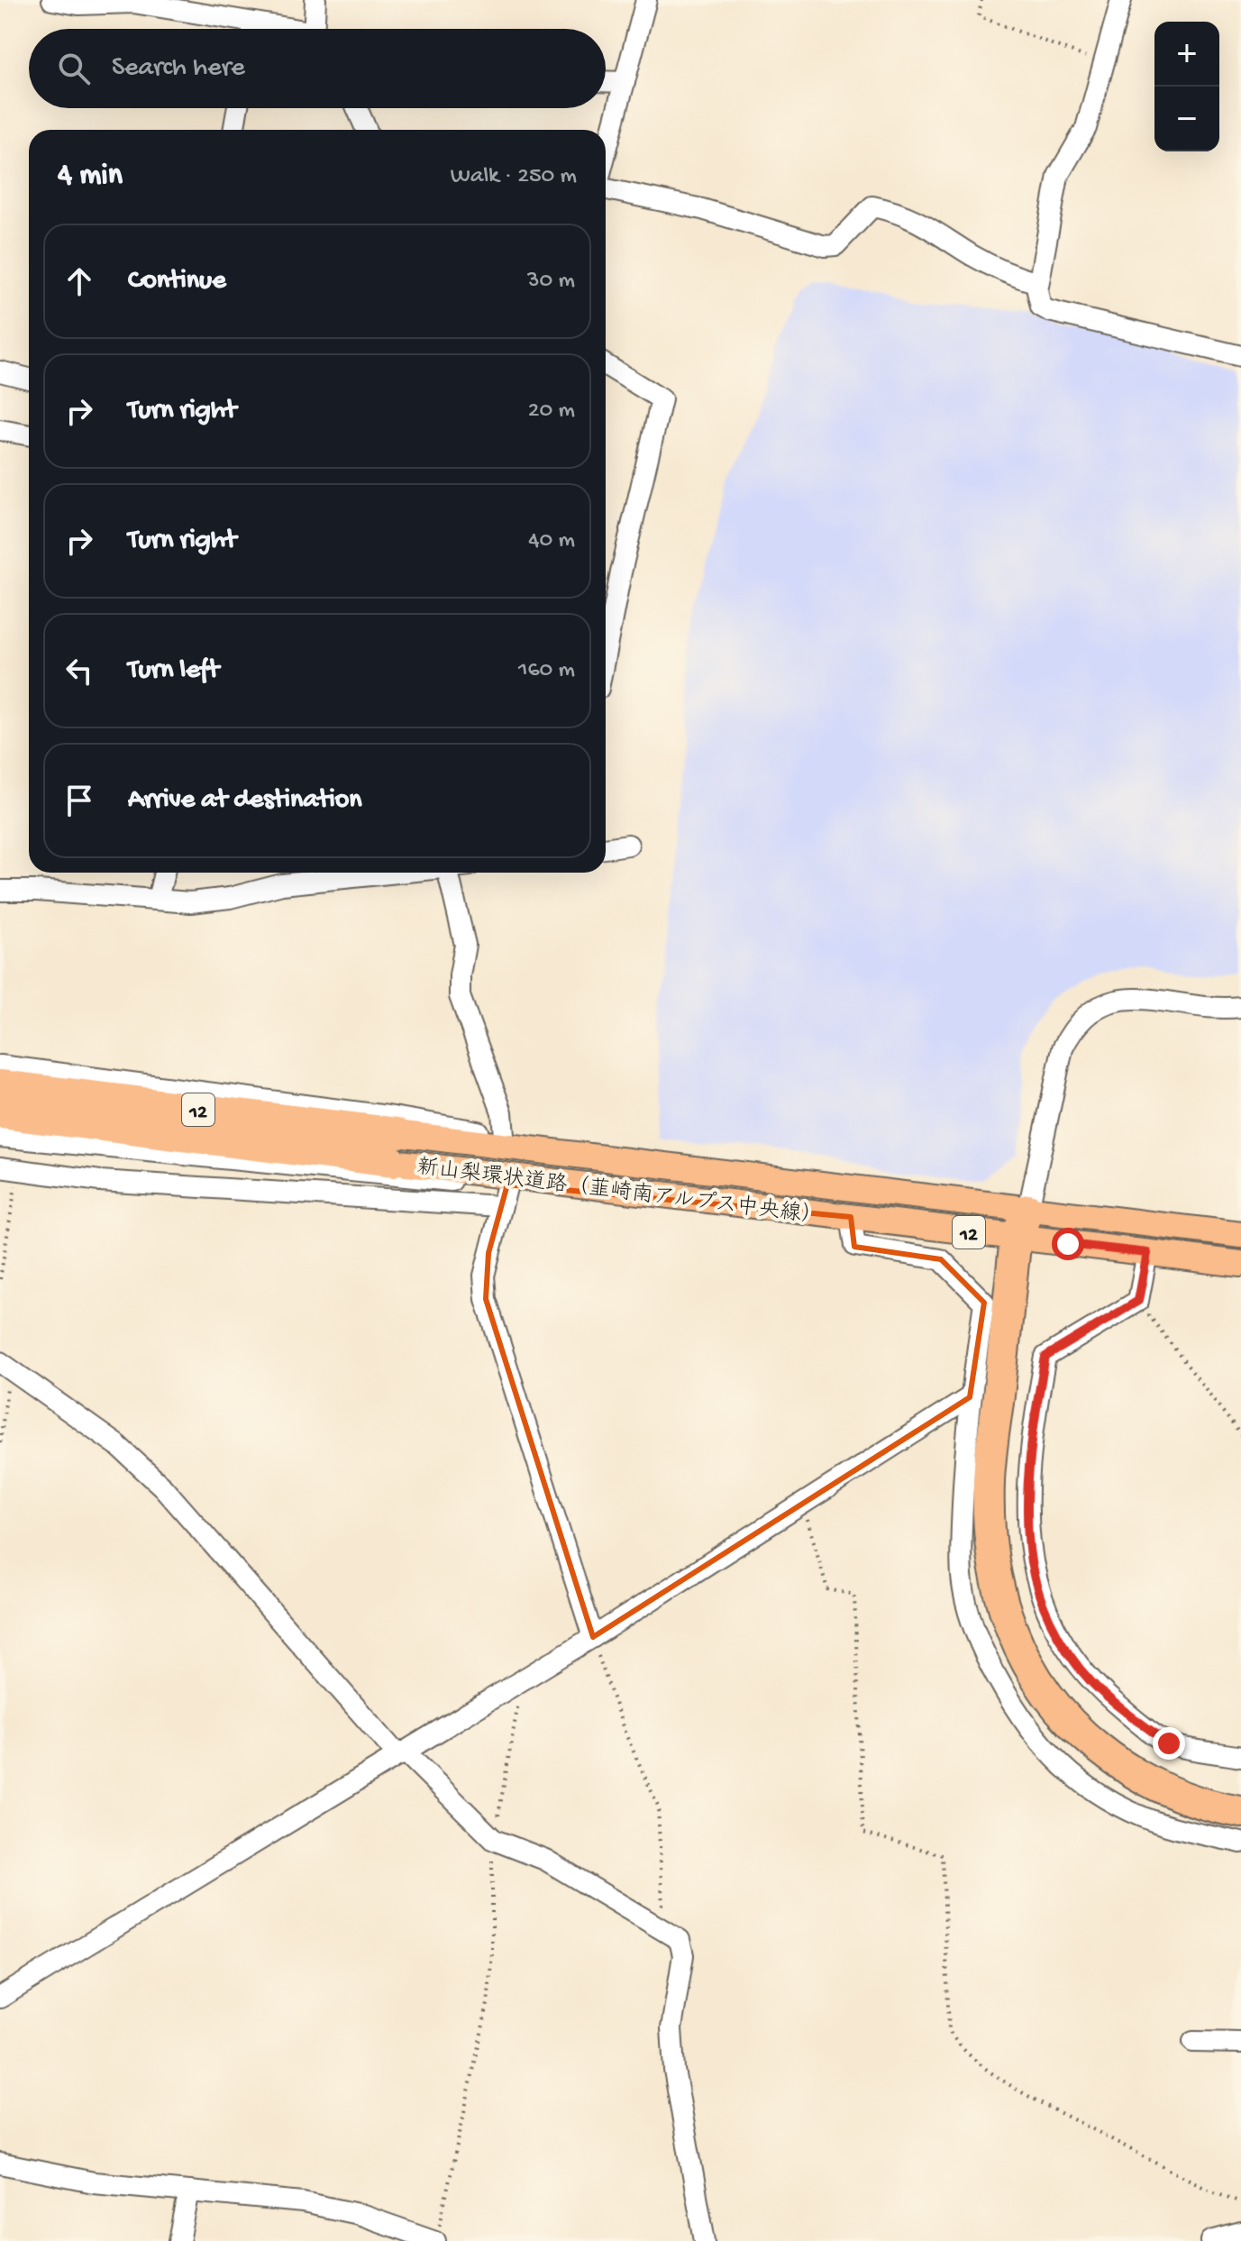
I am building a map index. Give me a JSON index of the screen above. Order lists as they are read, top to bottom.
{
  "streets": {
    "highway": ["12", "新山梨環状道路（韮崎南アルプス中央線）"]
  },
  "page": {
    "map_buttons": ["+", "−"],
    "search": "Search here",
    "heading": ["4 min", "Walk · 250 m"],
    "list": [
      ["Continue", "30 m"],
      ["Turn right", "20 m"],
      ["Turn right", "40 m"],
      ["Turn left", "160 m"],
      "Arrive at destination"
    ]
  }
}
